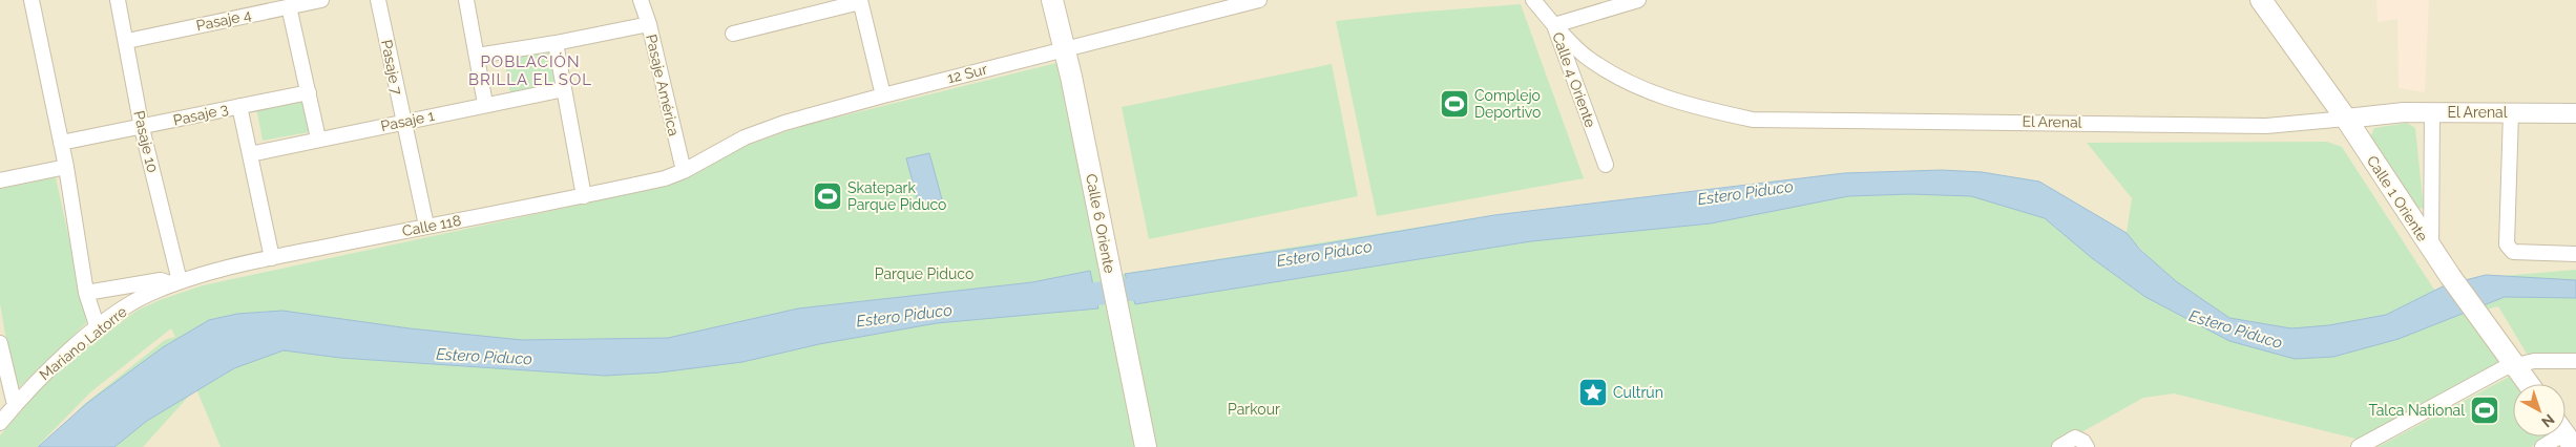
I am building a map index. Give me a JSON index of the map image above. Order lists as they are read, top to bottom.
{
  "streets": {
    "main road": ["Calle 1 Oriente", "Calle 6 Oriente"],
    "street": [
      "Pasaje 4",
      "Pasaje 7",
      "12 Sur",
      "Calle 4 Oriente",
      "Pasaje América",
      "El Arenal",
      "Pasaje 3",
      "Pasaje 1",
      "Pasaje 10",
      "Calle 118",
      "Mariano Latorre"
    ]
  },
  "crossings": [
    ["Pasaje 4", "Pasaje 10"],
    ["Pasaje 7", "Pasaje 1"],
    ["Pasaje 7", "Calle 118"],
    ["12 Sur", "Pasaje América"],
    ["12 Sur", "Calle 6 Oriente"],
    ["12 Sur", "Calle 118"],
    ["Calle 4 Oriente", "El Arenal"],
    ["Pasaje América", "Calle 118"],
    ["El Arenal", "Calle 1 Oriente"],
    ["Pasaje 3", "Pasaje 10"],
    ["Pasaje 10", "Calle 118"],
    ["Pasaje 10", "Mariano Latorre"],
    ["Calle 118", "Mariano Latorre"]
  ],
  "districts": ["POBLACIÓN BRILLA EL SOL"],
  "water": ["Estero Piduco"],
  "parks": ["Parque Piduco", "Parkour"],
  "places": {
    "sports": ["Complejo Deportivo", "Skatepark Parque Piduco", "Talca National"],
    "place": ["Cultrún"]
  },
  "north": "bottom right"
}
